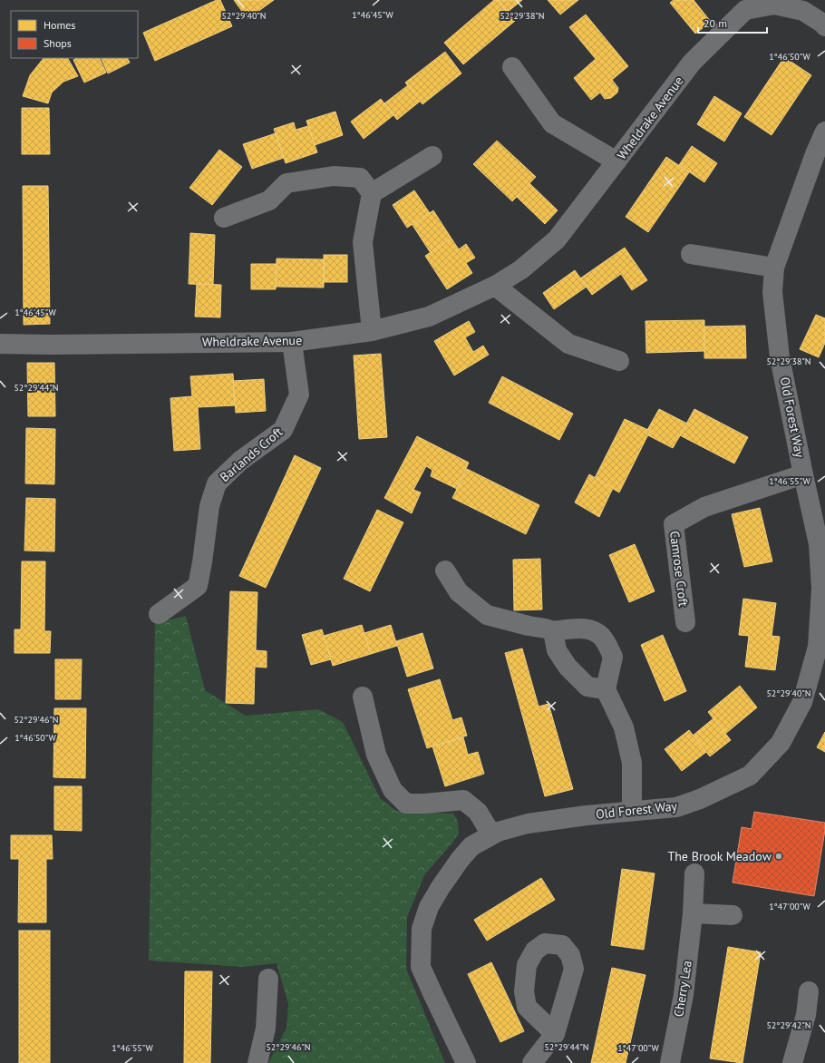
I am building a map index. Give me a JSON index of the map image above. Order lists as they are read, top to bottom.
{
  "streets": {
    "street": [
      "Wheldrake Avenue",
      "Old Forest Way",
      "Barlands Croft",
      "Camrose Croft",
      "Cherry Lea"
    ]
  },
  "crossings": [
    ["Wheldrake Avenue", "Barlands Croft"],
    ["Old Forest Way", "Camrose Croft"]
  ],
  "places": ["The Brook Meadow"],
  "legend": ["Homes", "Shops"],
  "scale_bar": "20 m",
  "coordinates": [
    "1°46'45\"W",
    "52°29'40\"N",
    "52°29'38\"N",
    "1°46'50\"W",
    "52°29'44\"N",
    "1°46'55\"W",
    "52°29'46\"N",
    "1°47'00\"W",
    "52°29'42\"N"
  ]
}
